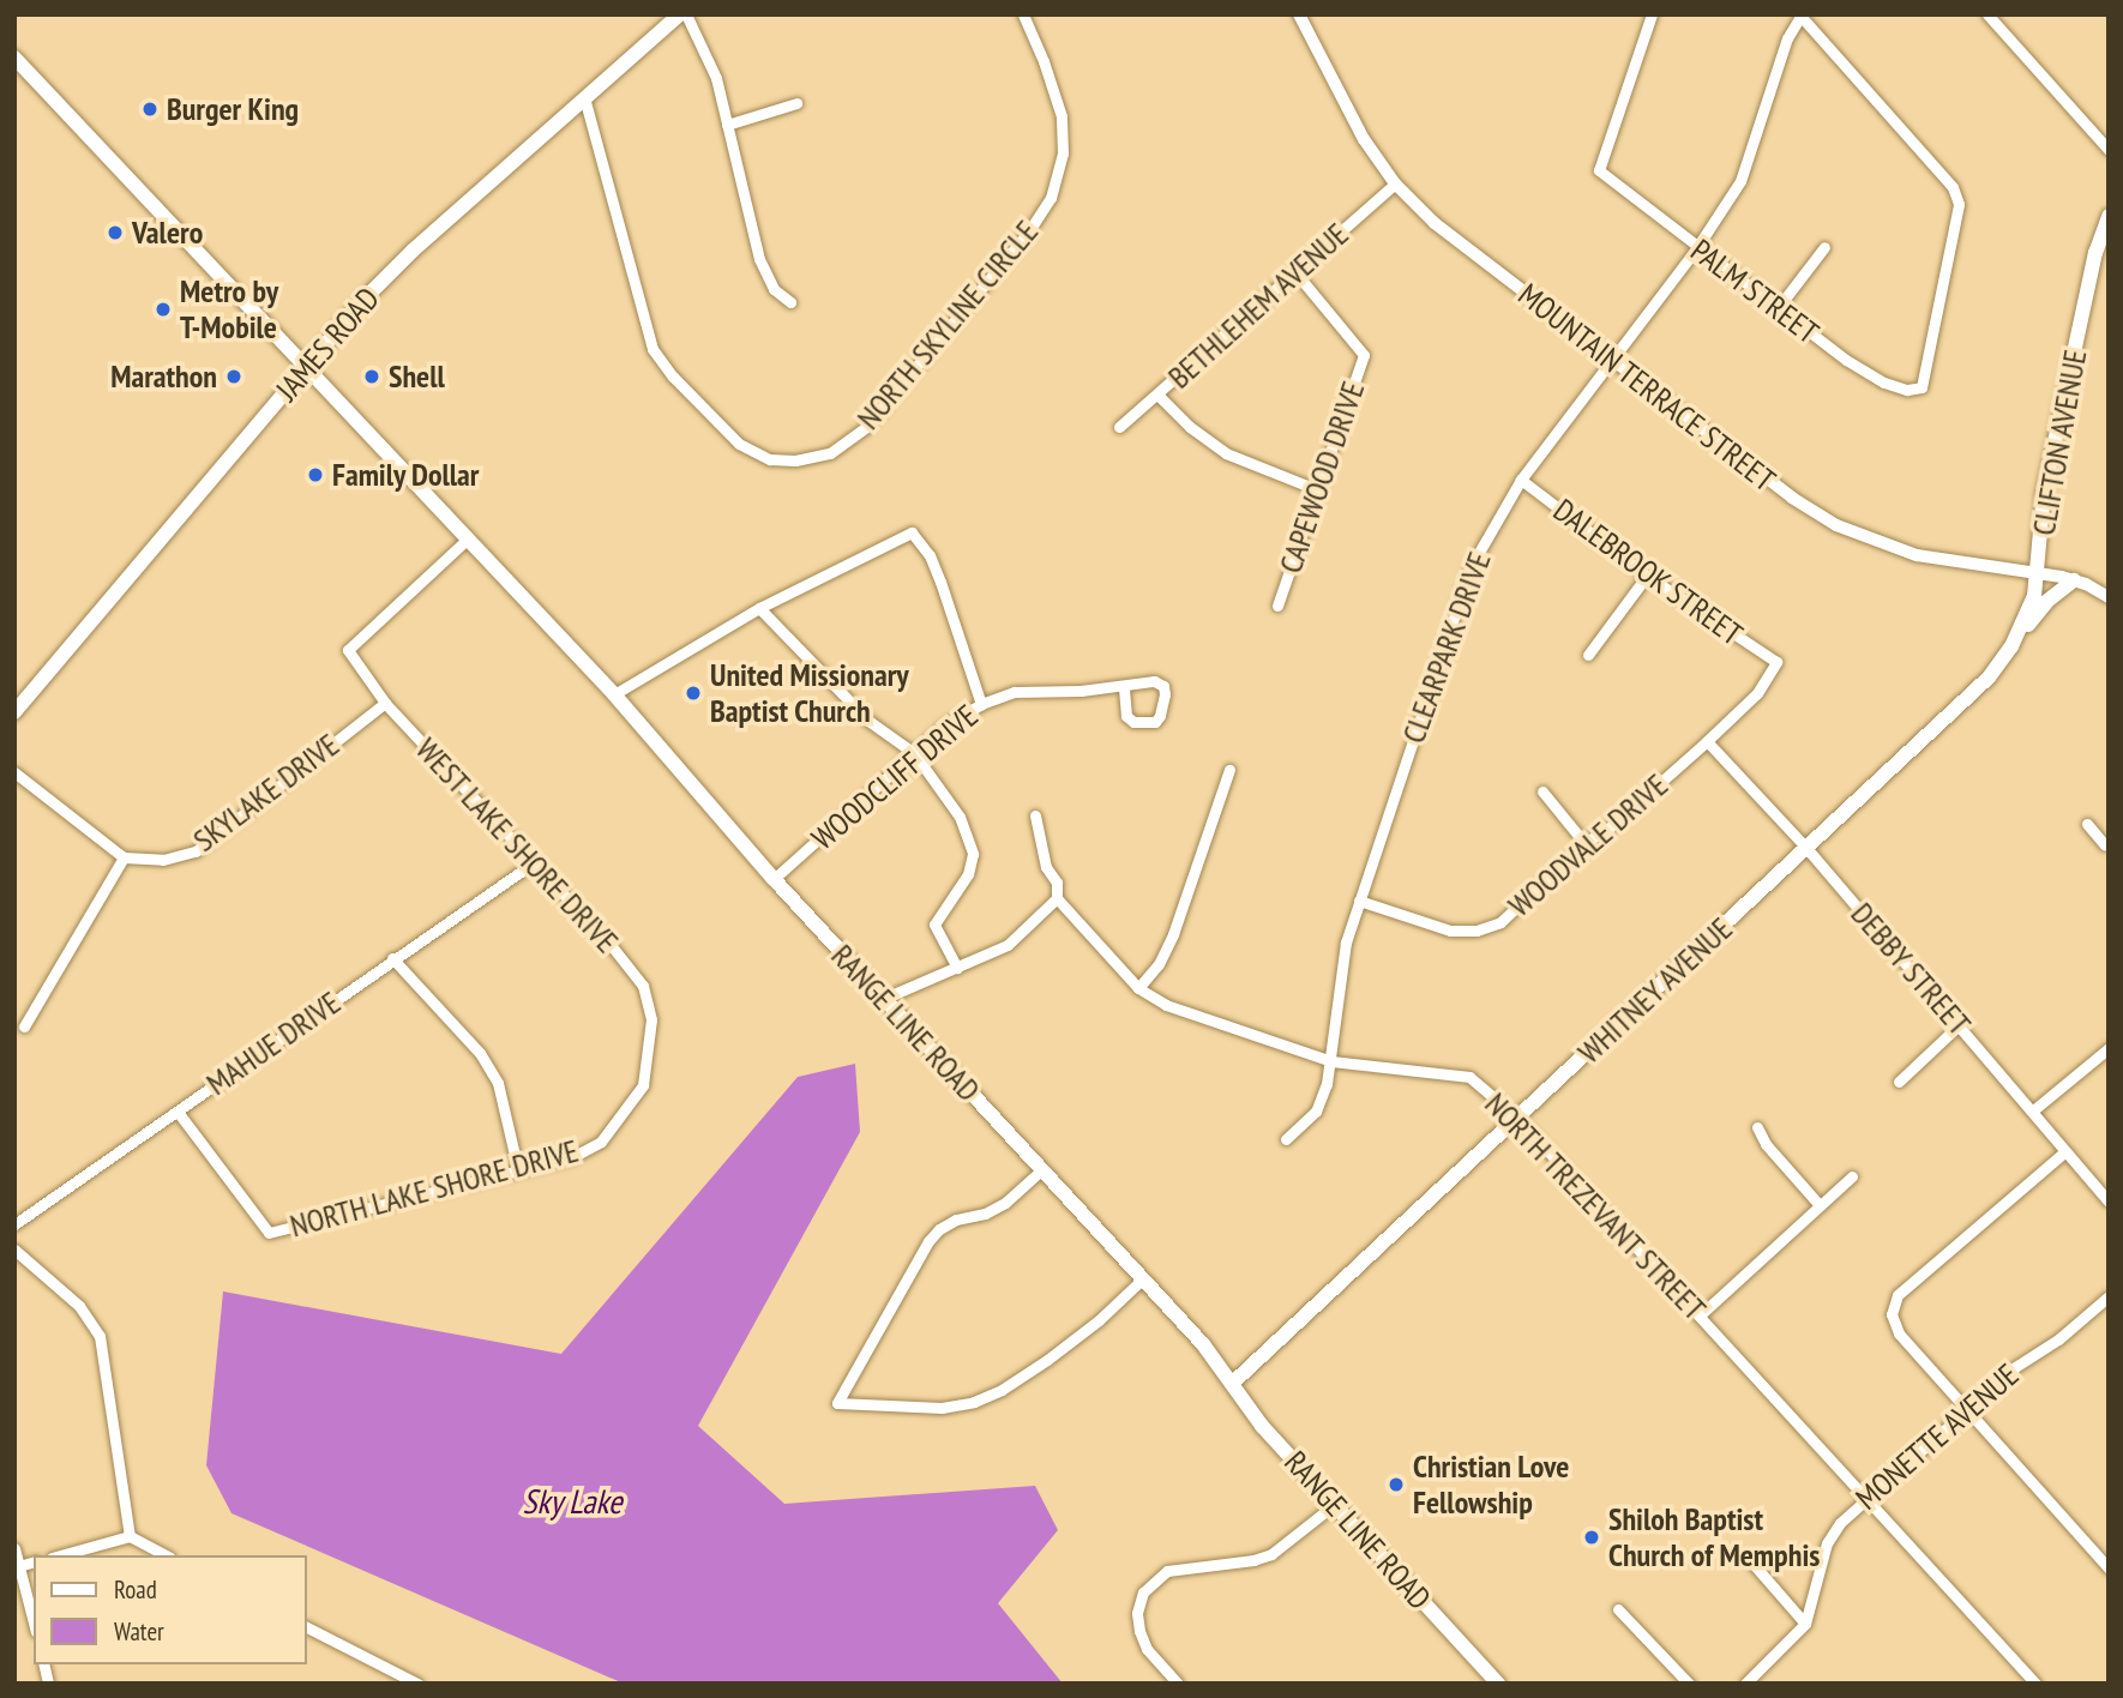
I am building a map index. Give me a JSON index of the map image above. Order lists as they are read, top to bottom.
{
  "streets": {
    "main road": [
      "JAMES ROAD",
      "CLIFTON AVENUE",
      "WHITNEY AVENUE",
      "RANGE LINE ROAD"
    ],
    "street": [
      "PALM STREET",
      "BETHLEHEM AVENUE",
      "NORTH SKYLINE CIRCLE",
      "MOUNTAIN TERRACE STREET",
      "CAPEWOOD DRIVE",
      "DALEBROOK STREET",
      "CLEARPARK DRIVE",
      "WOODCLIFF DRIVE",
      "SKYLAKE DRIVE",
      "WEST LAKE SHORE DRIVE",
      "WOODVALE DRIVE",
      "DEBBY STREET",
      "MAHUE DRIVE",
      "NORTH LAKE SHORE DRIVE",
      "NORTH TREZEVANT STREET",
      "MONETTE AVENUE"
    ]
  },
  "crossings": [
    ["PALM STREET", "CLEARPARK DRIVE"],
    ["BETHLEHEM AVENUE", "MOUNTAIN TERRACE STREET"],
    ["BETHLEHEM AVENUE", "CAPEWOOD DRIVE"],
    ["NORTH SKYLINE CIRCLE", "JAMES ROAD"],
    ["JAMES ROAD", "RANGE LINE ROAD"],
    ["MOUNTAIN TERRACE STREET", "CLIFTON AVENUE"],
    ["MOUNTAIN TERRACE STREET", "CLEARPARK DRIVE"],
    ["MOUNTAIN TERRACE STREET", "WHITNEY AVENUE"],
    ["CLIFTON AVENUE", "WHITNEY AVENUE"],
    ["DALEBROOK STREET", "CLEARPARK DRIVE"],
    ["DALEBROOK STREET", "WOODVALE DRIVE"],
    ["CLEARPARK DRIVE", "WOODVALE DRIVE"],
    ["CLEARPARK DRIVE", "NORTH TREZEVANT STREET"],
    ["WOODCLIFF DRIVE", "RANGE LINE ROAD"],
    ["SKYLAKE DRIVE", "WEST LAKE SHORE DRIVE"],
    ["WEST LAKE SHORE DRIVE", "RANGE LINE ROAD"],
    ["WEST LAKE SHORE DRIVE", "MAHUE DRIVE"],
    ["WEST LAKE SHORE DRIVE", "NORTH LAKE SHORE DRIVE"],
    ["WOODVALE DRIVE", "DEBBY STREET"],
    ["DEBBY STREET", "WHITNEY AVENUE"],
    ["WHITNEY AVENUE", "RANGE LINE ROAD"],
    ["WHITNEY AVENUE", "NORTH TREZEVANT STREET"],
    ["MAHUE DRIVE", "NORTH LAKE SHORE DRIVE"],
    ["NORTH TREZEVANT STREET", "MONETTE AVENUE"]
  ],
  "water": ["Sky Lake"],
  "places": [
    "Burger King",
    "Valero",
    "Metro by T-Mobile",
    "Marathon",
    "Shell",
    "Family Dollar",
    "United Missionary Baptist Church",
    "Christian Love Fellowship",
    "Shiloh Baptist Church of Memphis"
  ],
  "legend": ["Road", "Water"]
}
